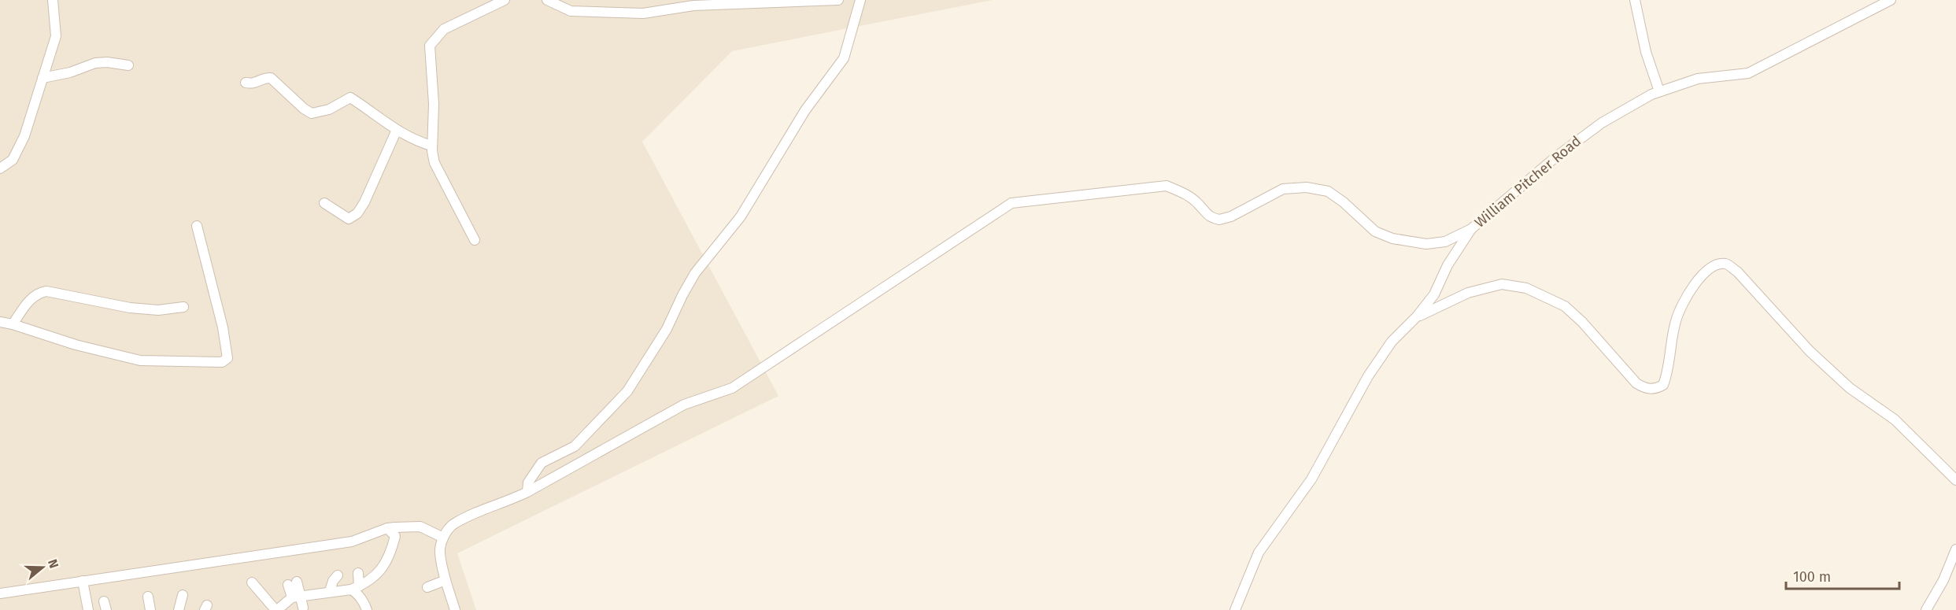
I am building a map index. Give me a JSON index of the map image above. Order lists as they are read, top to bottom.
{
  "streets": {
    "street": ["William Pitcher Road"]
  },
  "scale_bar": "100 m",
  "north": "right"
}
